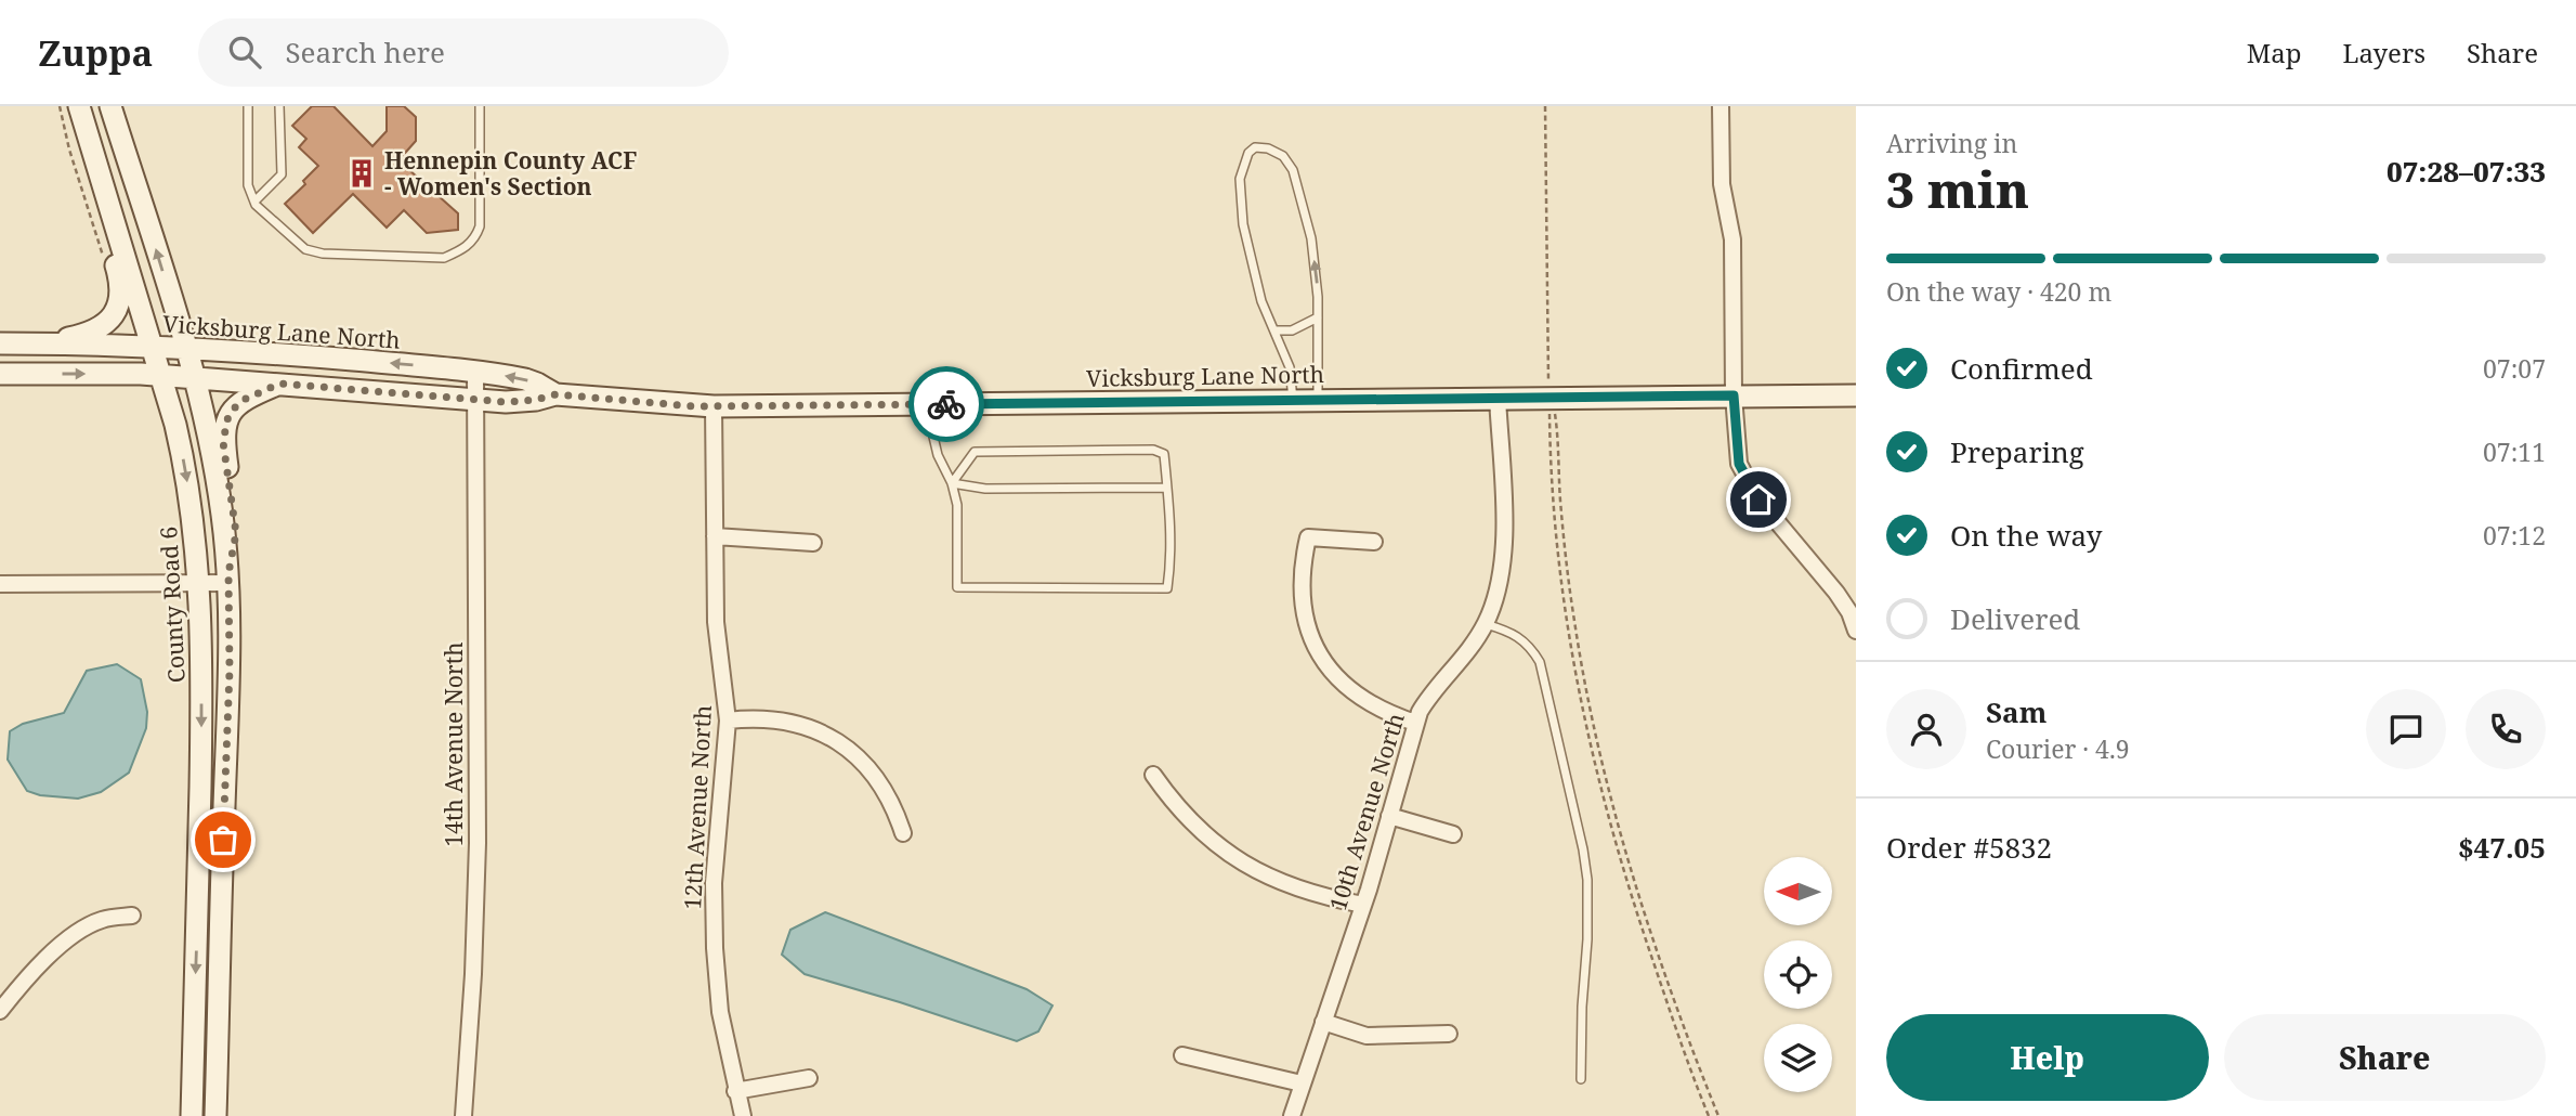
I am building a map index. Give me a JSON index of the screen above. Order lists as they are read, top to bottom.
{
  "streets": {
    "main road": ["Vicksburg Lane North", "County Road 6"],
    "street": ["14th Avenue North", "12th Avenue North", "10th Avenue North"]
  },
  "crossings": [
    ["Vicksburg Lane North", "County Road 6"],
    ["Vicksburg Lane North", "14th Avenue North"],
    ["Vicksburg Lane North", "12th Avenue North"],
    ["Vicksburg Lane North", "10th Avenue North"]
  ],
  "places": {
    "building": ["Hennepin County ACF - Women's Section"]
  },
  "north": "left",
  "page": {
    "header": "Zuppa",
    "search": "Search here",
    "nav": ["Map", "Layers", "Share"],
    "heading": ["3 min", "Arriving in", "07:28–07:33"],
    "panel": [
      "Sam",
      "Courier · 4.9",
      "Order #5832",
      "$47.05"
    ],
    "bar": "On the way · 420 m",
    "list": [
      ["Confirmed", "07:07"],
      ["Preparing", "07:11"],
      ["On the way", "07:12"],
      "Delivered"
    ],
    "buttons": ["Help", "Share"]
  }
}
